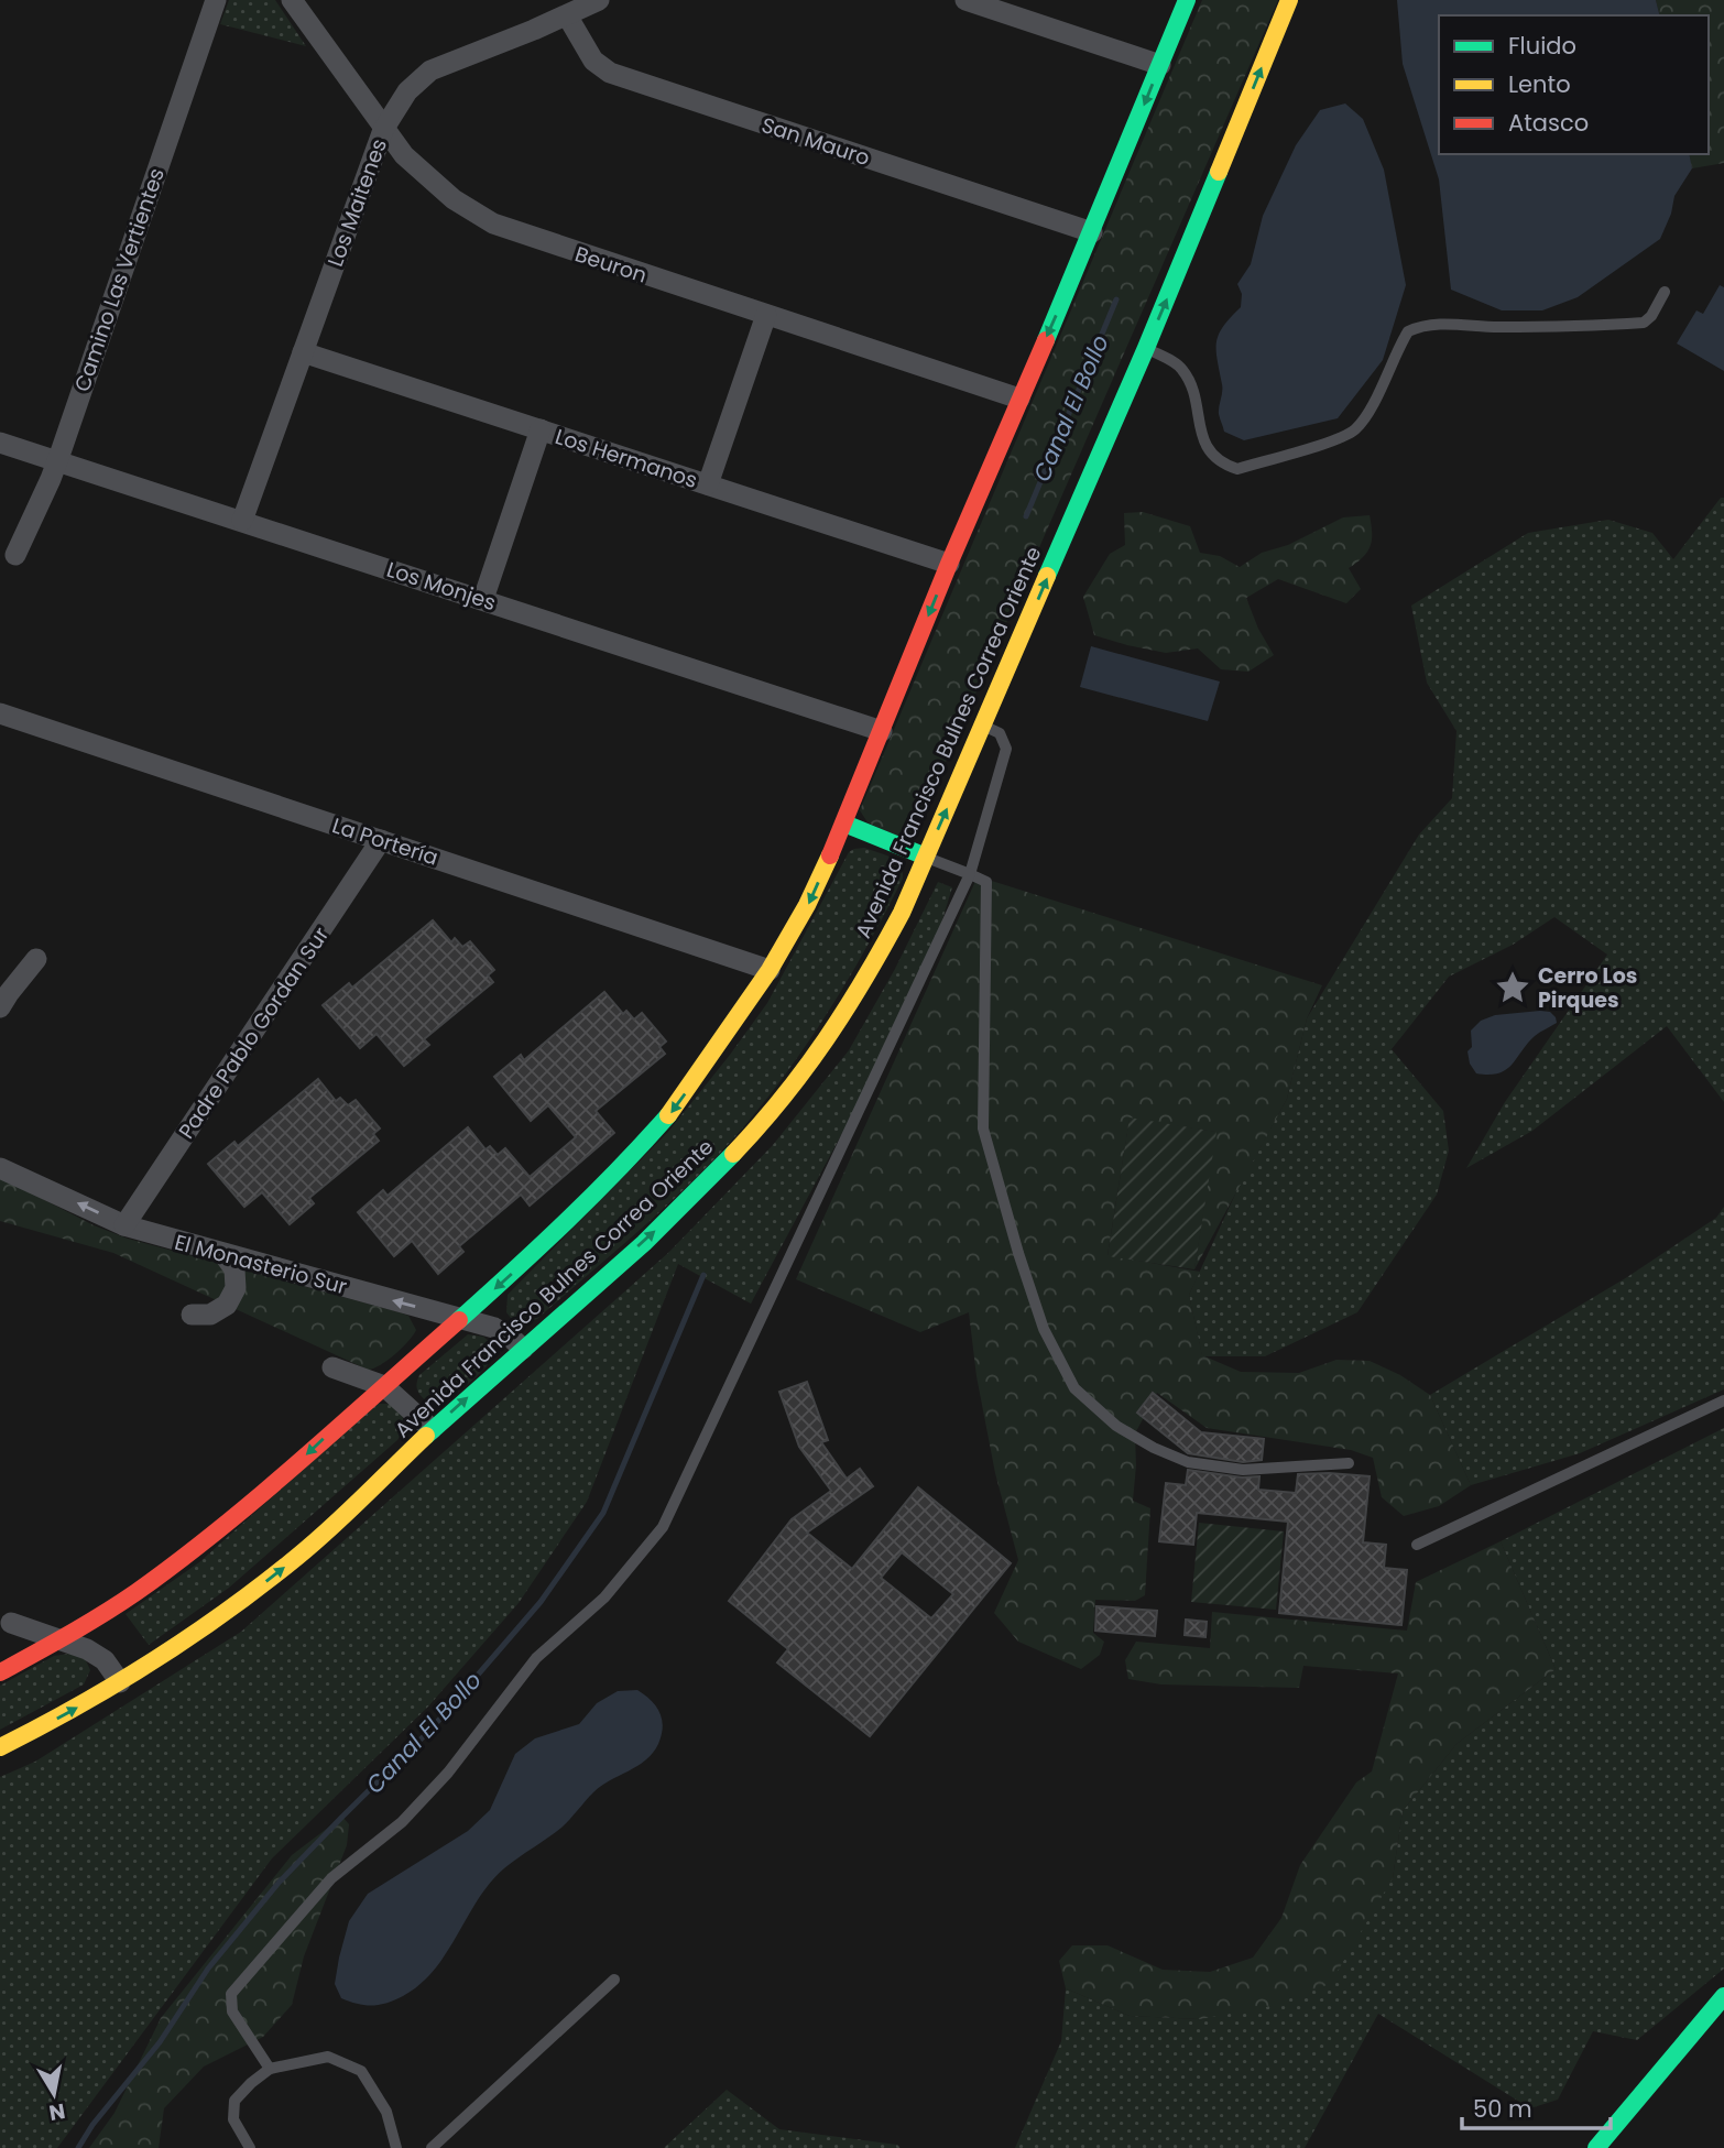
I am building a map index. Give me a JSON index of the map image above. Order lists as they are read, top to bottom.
{
  "streets": {
    "street": [
      "San Mauro",
      "Los Maitenes",
      "Beuron",
      "Camino Las Vertientes",
      "Los Hermanos",
      "Los Monjes",
      "Avenida Francisco Bulnes Correa Oriente",
      "La Portería",
      "Padre Pablo Gordan Sur",
      "El Monasterio Sur"
    ]
  },
  "crossings": [
    ["San Mauro", "Los Maitenes"],
    ["San Mauro", "Avenida Francisco Bulnes Correa Oriente"],
    ["Los Maitenes", "Beuron"],
    ["Los Maitenes", "Los Hermanos"],
    ["Los Maitenes", "Los Monjes"],
    ["Beuron", "Avenida Francisco Bulnes Correa Oriente"],
    ["Camino Las Vertientes", "Los Monjes"],
    ["Los Hermanos", "Avenida Francisco Bulnes Correa Oriente"],
    ["Los Monjes", "Avenida Francisco Bulnes Correa Oriente"],
    ["Avenida Francisco Bulnes Correa Oriente", "La Portería"],
    ["Avenida Francisco Bulnes Correa Oriente", "El Monasterio Sur"],
    ["La Portería", "Padre Pablo Gordan Sur"],
    ["Padre Pablo Gordan Sur", "El Monasterio Sur"]
  ],
  "water": ["Canal El Bollo"],
  "places": {
    "place": ["Cerro Los Pirques"]
  },
  "legend": ["Fluido", "Lento", "Atasco"],
  "scale_bar": "50 m",
  "north": "bottom"
}
